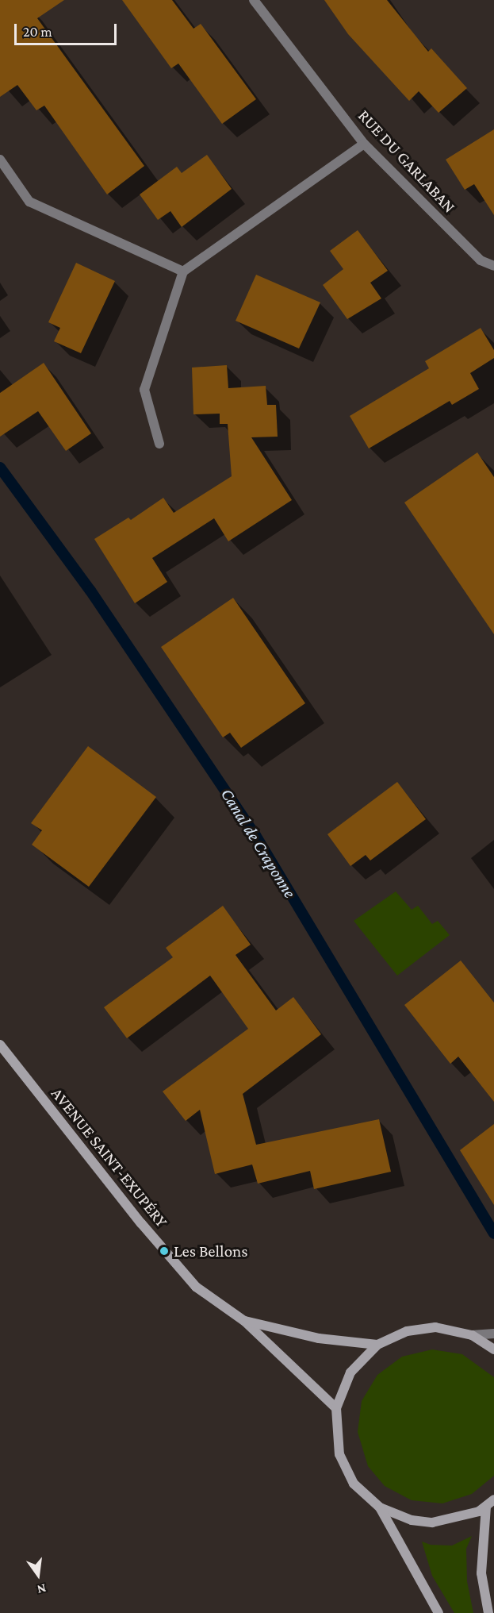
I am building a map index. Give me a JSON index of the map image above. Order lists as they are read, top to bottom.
{
  "streets": {
    "main road": ["AVENUE SAINT-EXUPÉRY"],
    "street": ["RUE DU GARLABAN"]
  },
  "water": ["Canal de Craponne"],
  "places": ["Les Bellons"],
  "scale_bar": "20 m",
  "north": "bottom"
}
